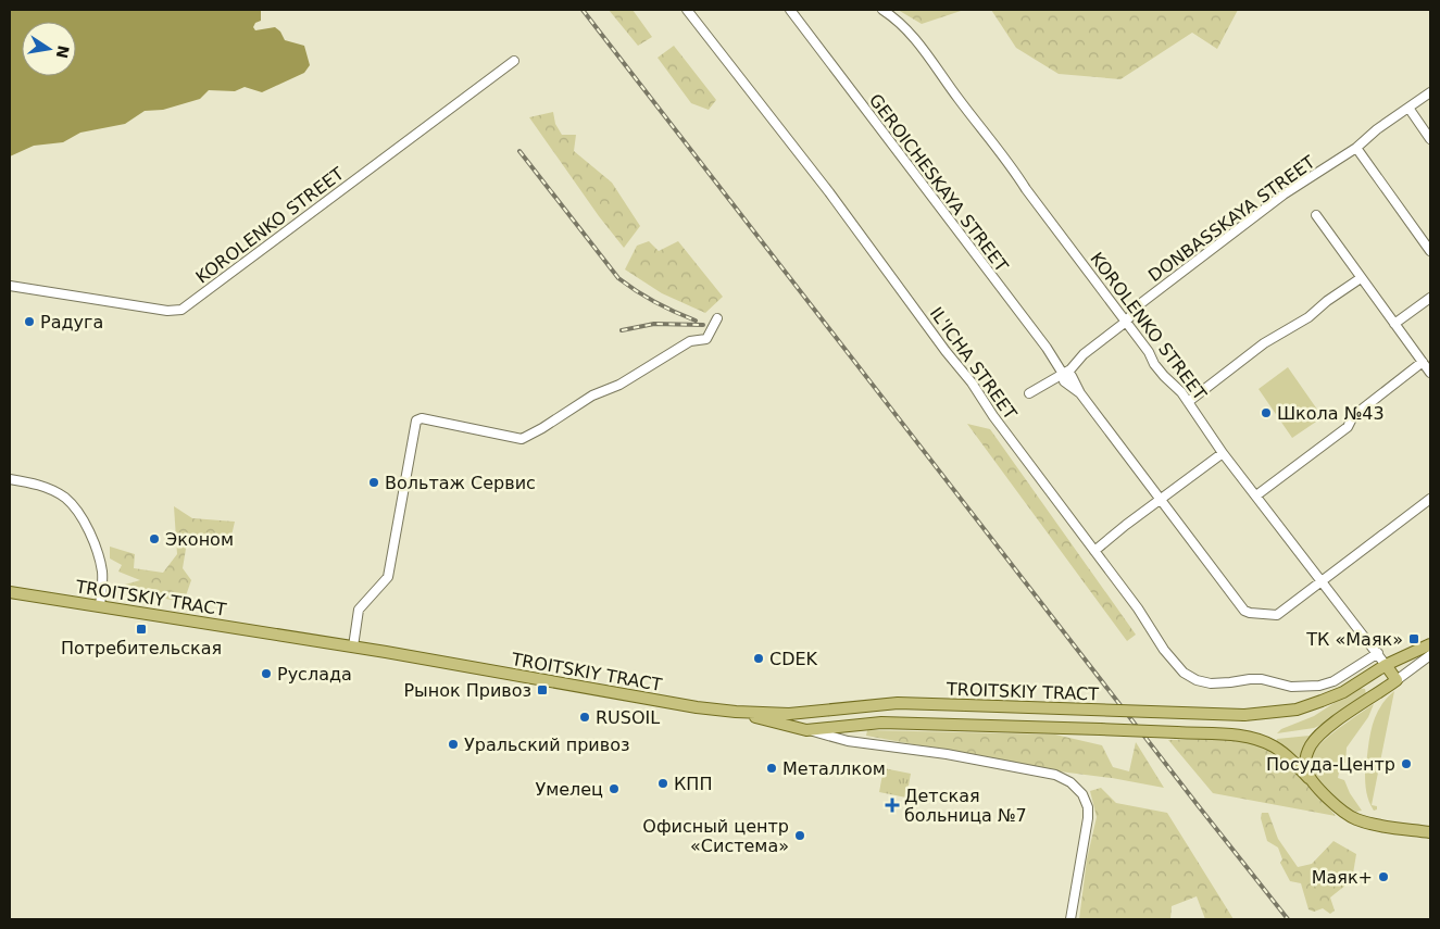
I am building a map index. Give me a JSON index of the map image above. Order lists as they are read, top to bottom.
{
  "streets": {
    "main road": ["TROITSKIY TRACT"],
    "street": [
      "GEROICHESKAYA STREET",
      "DONBASSKAYA STREET",
      "KOROLENKO STREET",
      "IL'ICHA STREET"
    ]
  },
  "crossings": [
    ["GEROICHESKAYA STREET", "DONBASSKAYA STREET"],
    ["GEROICHESKAYA STREET", "KOROLENKO STREET"],
    ["DONBASSKAYA STREET", "KOROLENKO STREET"],
    ["KOROLENKO STREET", "IL'ICHA STREET"],
    ["KOROLENKO STREET", "TROITSKIY TRACT"]
  ],
  "places": {
    "other": [
      "Радуга",
      "Школа №43",
      "Вольтаж Сервис",
      "Эконом",
      "CDEK",
      "Руслада",
      "RUSOIL",
      "Уральский привоз",
      "Посуда-Центр",
      "Металлком",
      "КПП",
      "Умелец",
      "Офисный центр «Система»",
      "Маяк+"
    ],
    "transit": ["Потребительская", "ТК «Маяк»", "Рынок Привоз"],
    "health": ["Детская больница №7"]
  },
  "north": "right"
}
